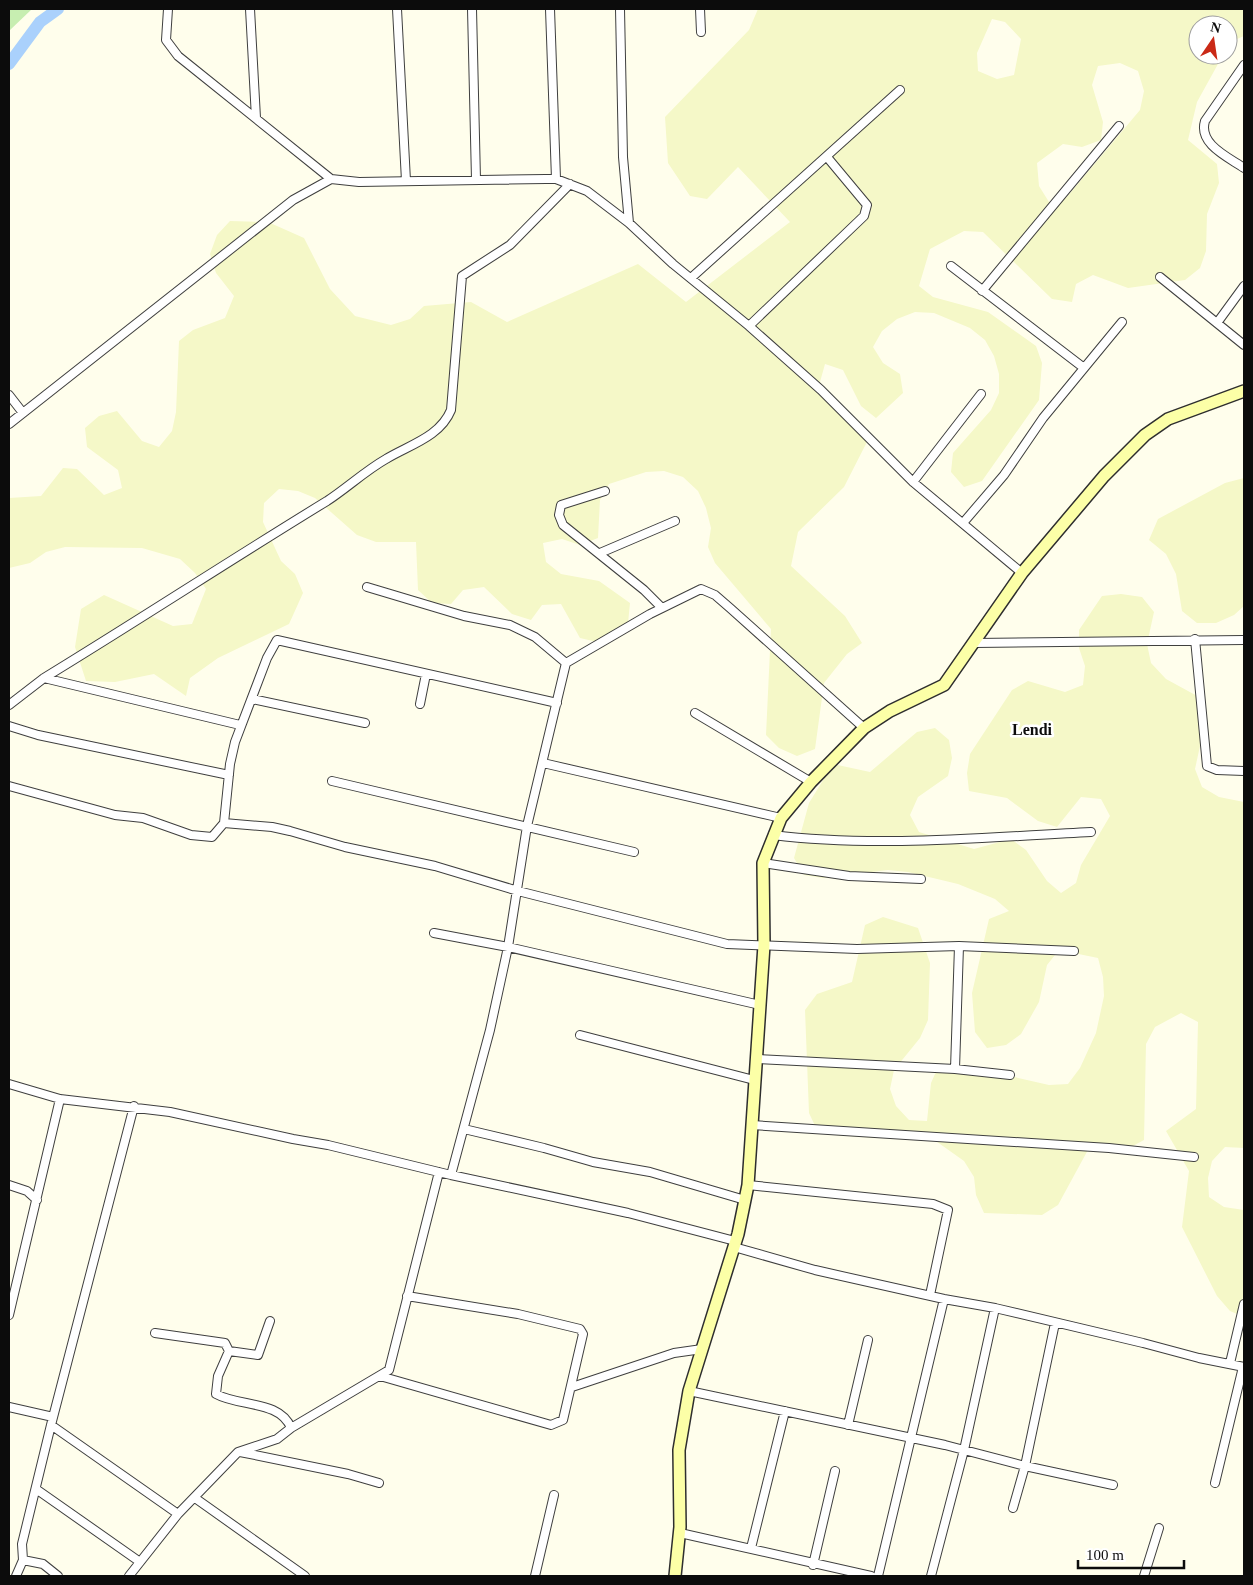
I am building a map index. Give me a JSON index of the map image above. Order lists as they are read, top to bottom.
{
  "districts": ["Lendi"],
  "scale_bar": "100 m",
  "north": "top"
}
